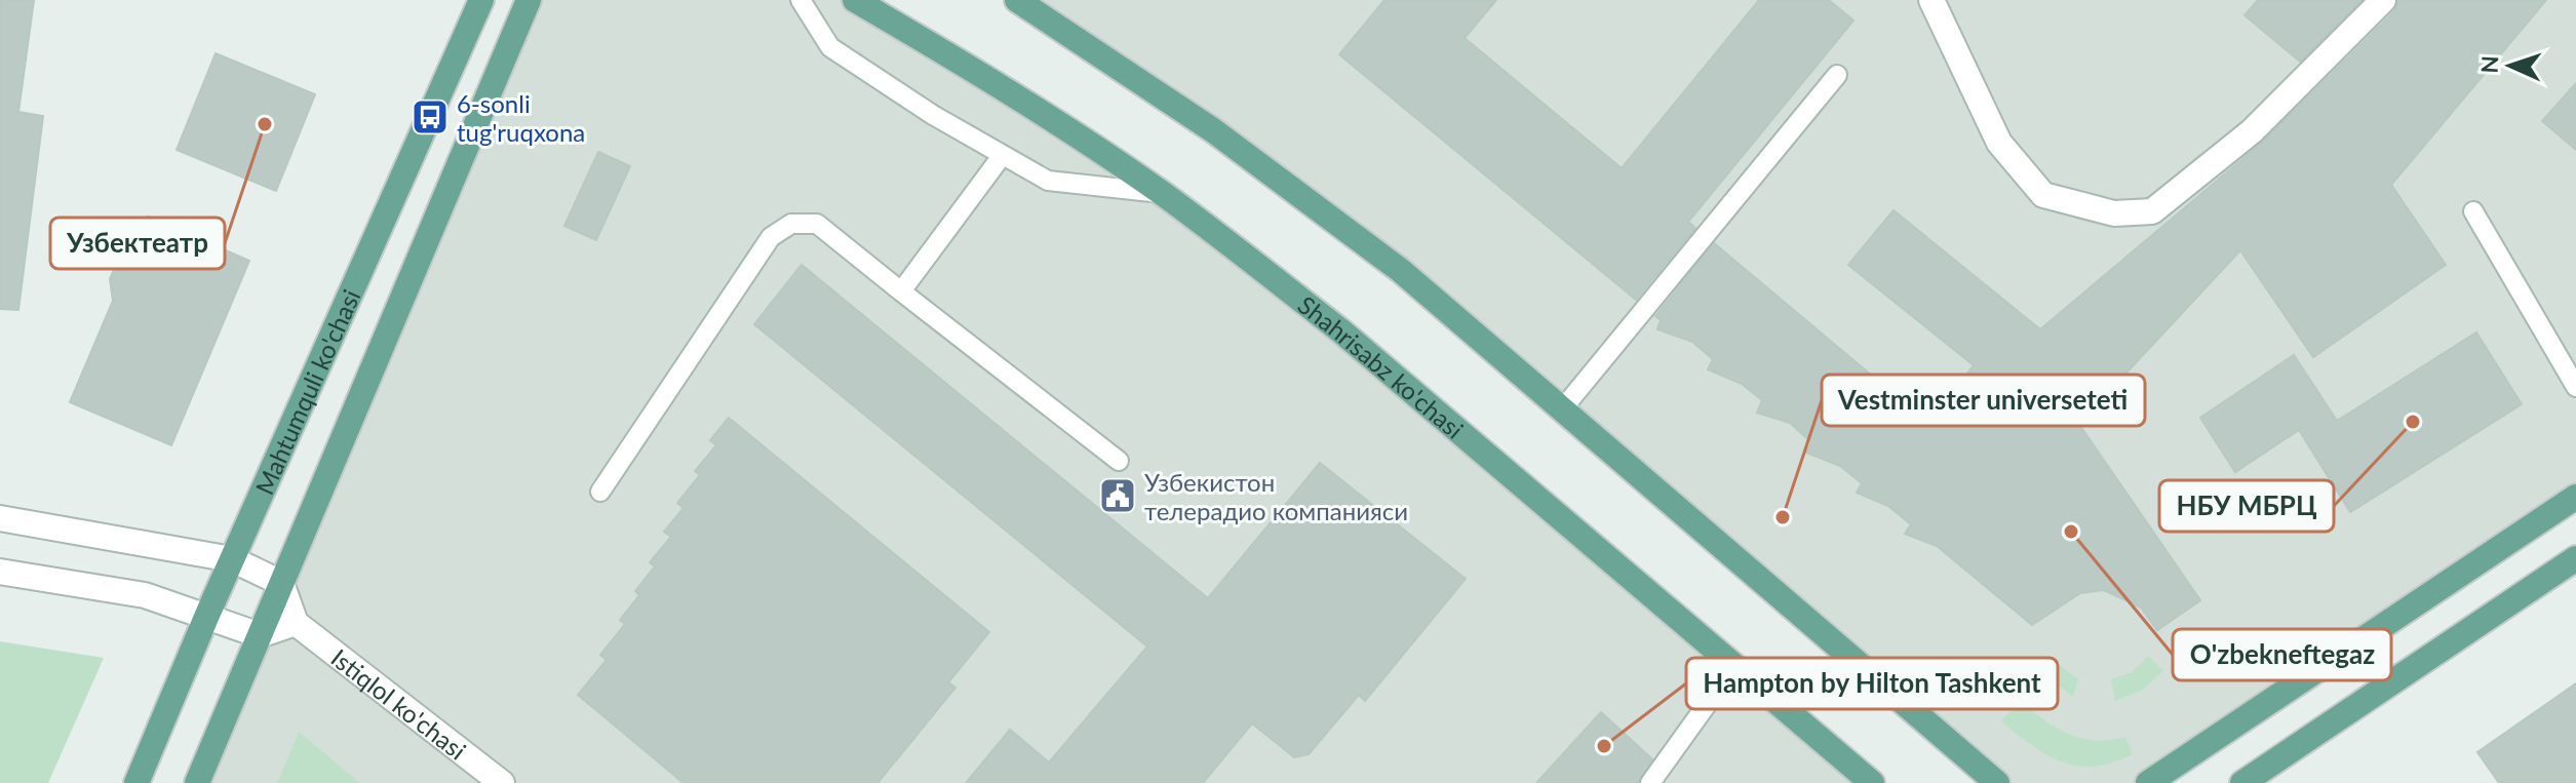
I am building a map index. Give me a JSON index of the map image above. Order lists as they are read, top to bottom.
{
  "streets": {
    "main road": ["Shahrisabz ko'chasi", "Mahtumquli ko'chasi"],
    "street": ["Istiqlol ko'chasi"]
  },
  "places": {
    "bus stop": ["6-sonli tug'ruqxona"],
    "other": [
      "Узбектеатр",
      "НБУ МБРЦ",
      "Vestminster universeteti",
      "O'zbekneftegaz",
      "Hampton by Hilton Tashkent"
    ],
    "public building": ["Узбекистон телерадио компанияси"]
  },
  "north": "left"
}
